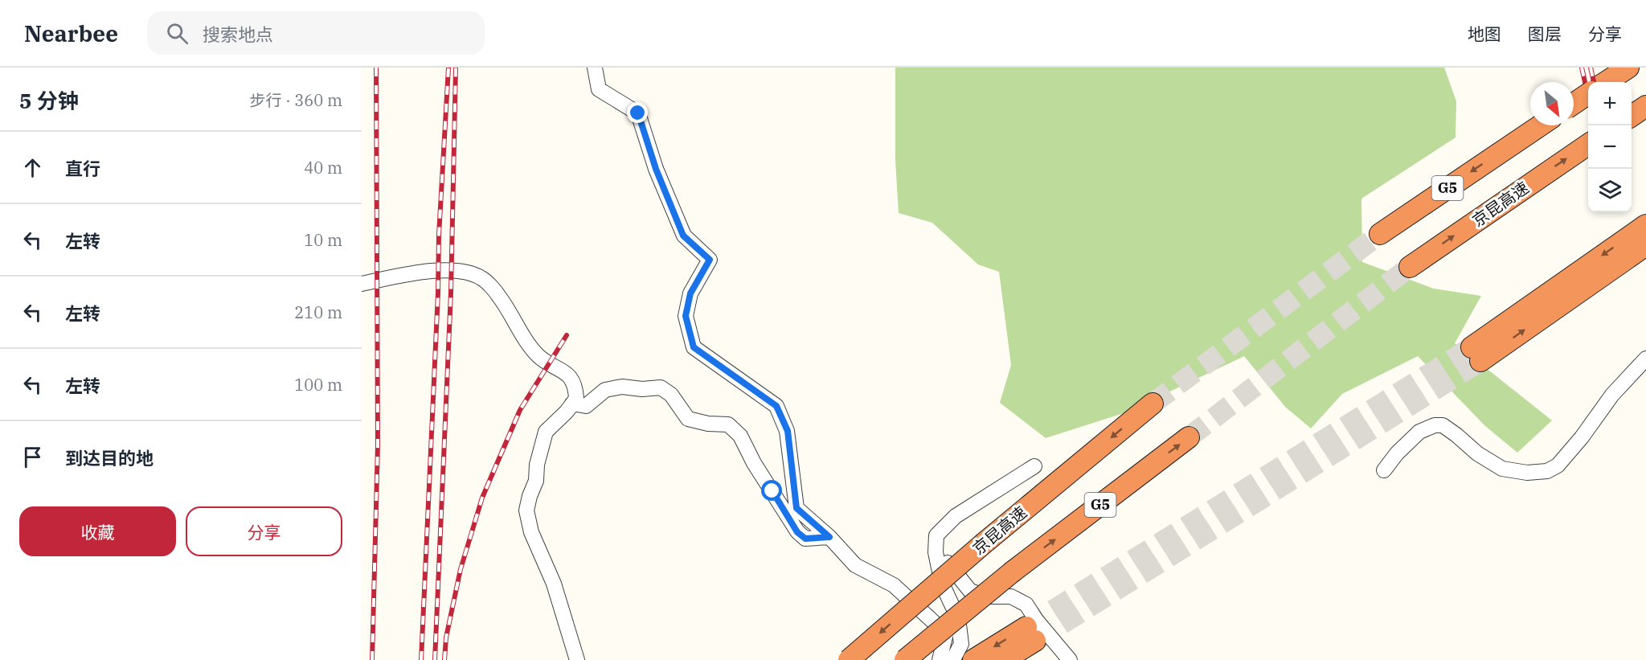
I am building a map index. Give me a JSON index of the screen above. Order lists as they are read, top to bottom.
{
  "streets": {
    "highway": ["G5", "京昆高速"]
  },
  "north": "bottom right",
  "page": {
    "header": "Nearbee",
    "search": "搜索地点",
    "nav": ["地图", "图层", "分享"],
    "heading": ["5 分钟", "步行 · 360 m"],
    "map_buttons": ["+", "−"],
    "list": [
      ["直行", "40 m"],
      ["左转", "10 m"],
      ["左转", "210 m"],
      ["左转", "100 m"],
      "到达目的地"
    ],
    "buttons": ["收藏", "分享"]
  }
}
